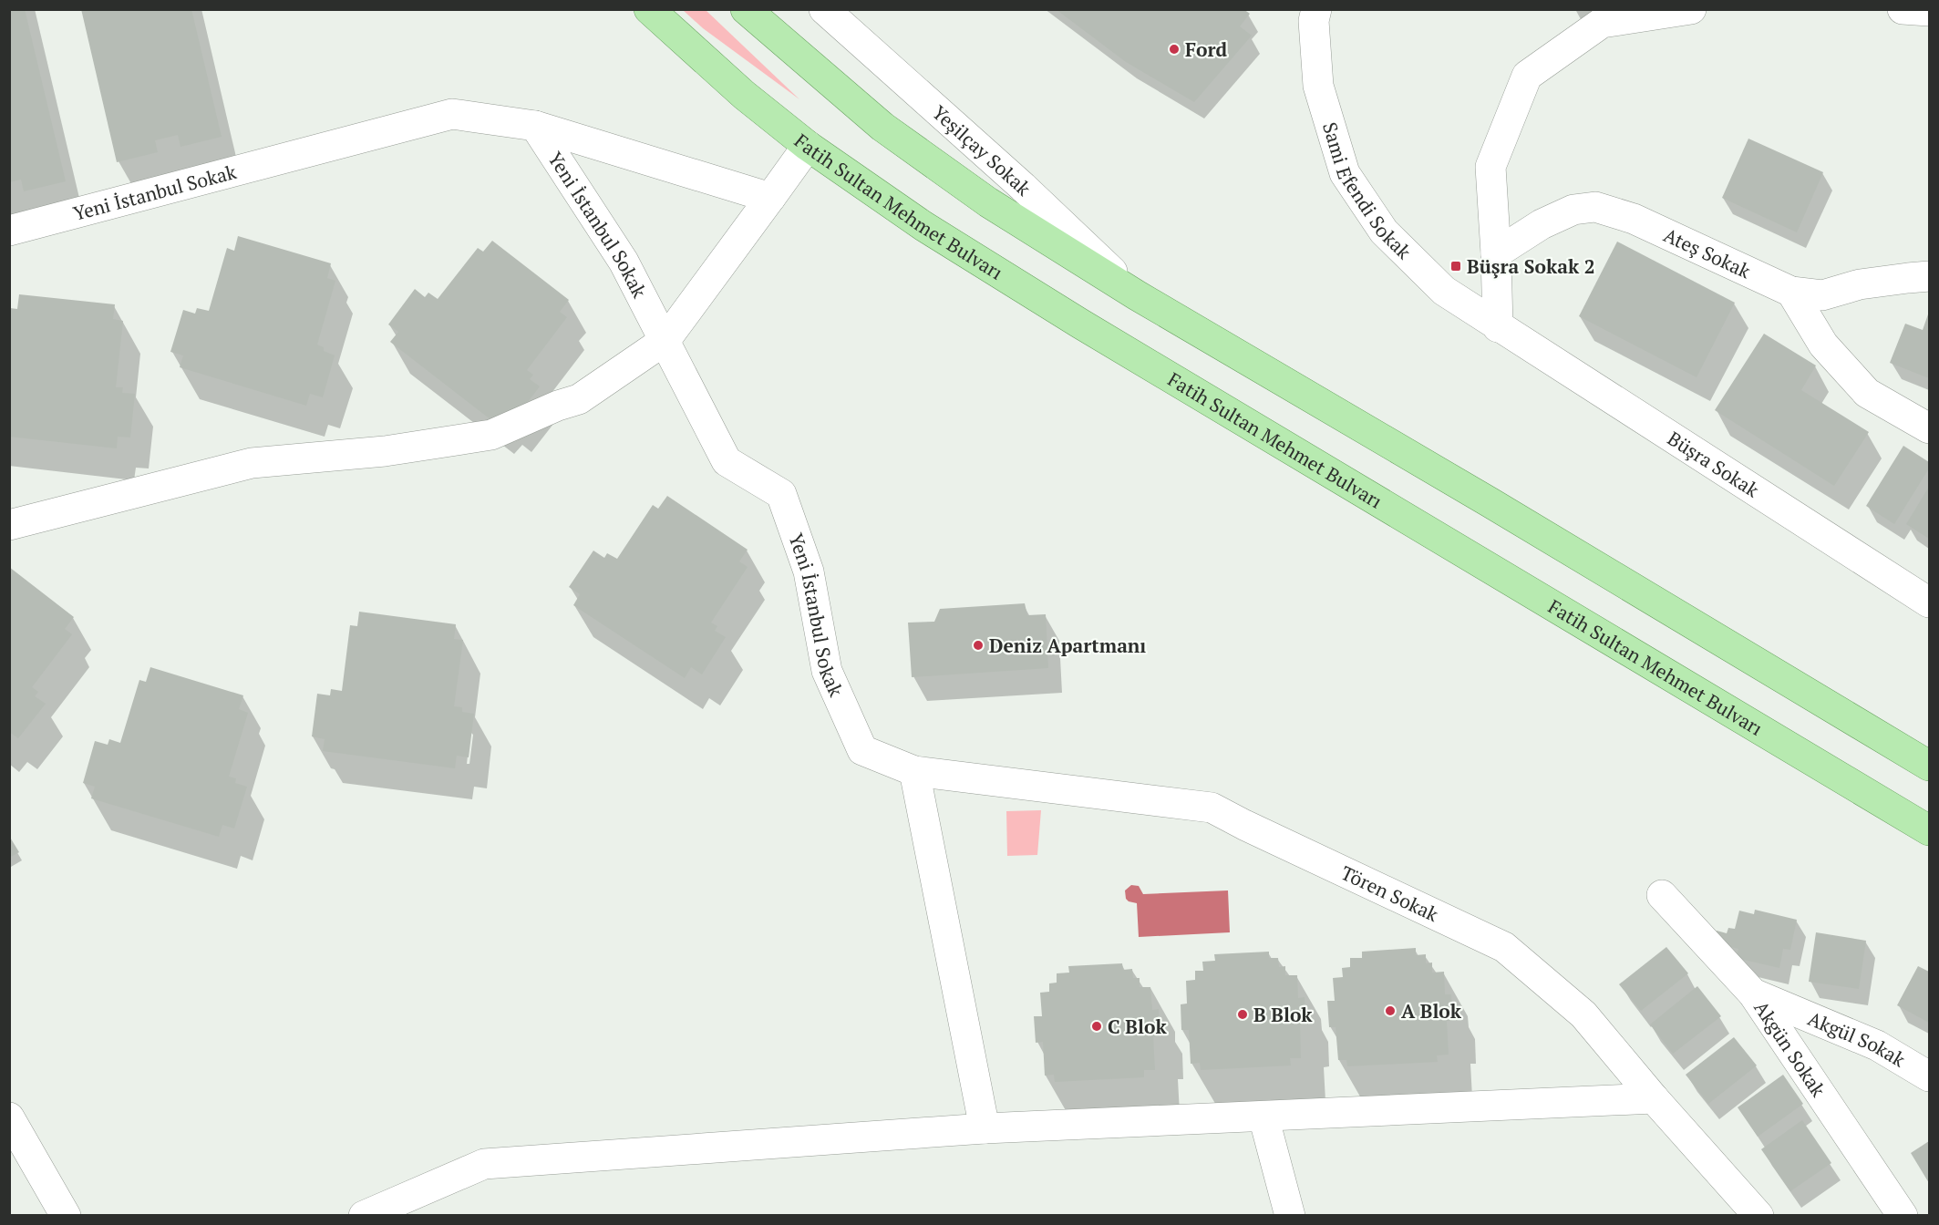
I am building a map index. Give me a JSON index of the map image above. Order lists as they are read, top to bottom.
{
  "streets": {
    "main road": ["Fatih Sultan Mehmet Bulvarı"],
    "street": [
      "Yeşilçay Sokak",
      "Sami Efendi Sokak",
      "Yeni İstanbul Sokak",
      "Ateş Sokak",
      "Büşra Sokak",
      "Tören Sokak",
      "Akgül Sokak",
      "Akgün Sokak"
    ]
  },
  "crossings": [
    ["Sami Efendi Sokak", "Büşra Sokak"],
    ["Yeni İstanbul Sokak", "Tören Sokak"],
    ["Akgül Sokak", "Akgün Sokak"]
  ],
  "places": {
    "other": [
      "Ford",
      "Deniz Apartmanı",
      "A Blok",
      "B Blok",
      "C Blok"
    ],
    "transit": ["Büşra Sokak 2"]
  }
}
